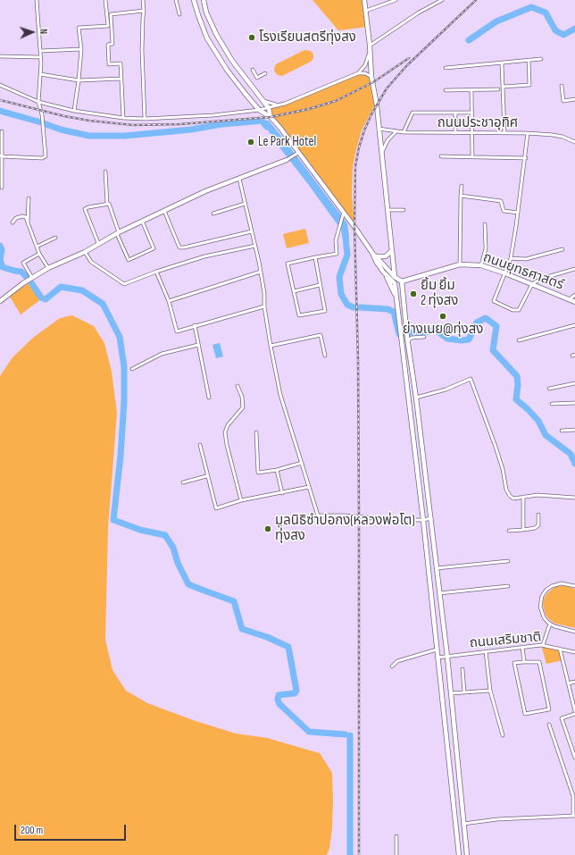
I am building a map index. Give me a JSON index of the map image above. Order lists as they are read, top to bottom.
{
  "streets": {
    "main road": ["ถนนยุทธศาสตร์"],
    "street": ["ถนนประชาอุทิศ", "ถนนเสริมชาติ"]
  },
  "places": [
    "โรงเรียนสตรีทุ่งสง",
    "Le Park Hotel",
    "ยิ้ม ยิ้ม 2 ทุ่งสง",
    "ย่างเนย@ทุ่งสง",
    "มูลนิธิซำปอกง(หลวงพ่อโต) ทุ่งสง"
  ],
  "scale_bar": "200 m",
  "north": "right"
}
